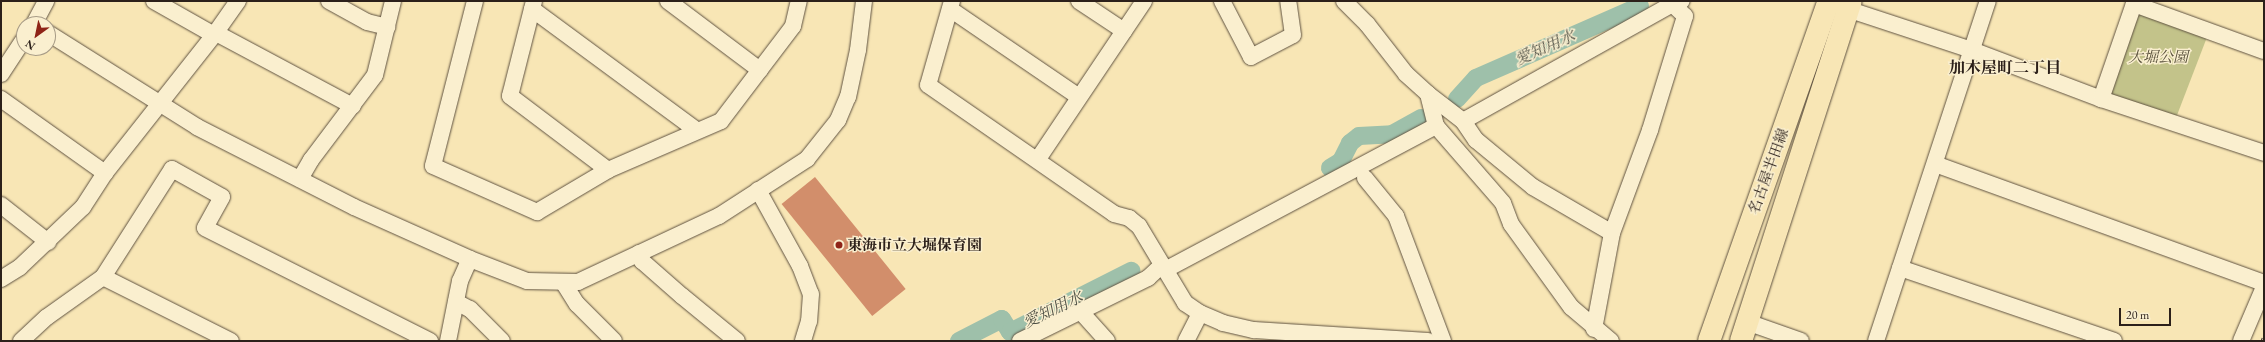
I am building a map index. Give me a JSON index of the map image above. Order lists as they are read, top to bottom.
{
  "streets": {
    "main road": ["名古屋半田線"]
  },
  "districts": ["加木屋町二丁目"],
  "water": ["愛知用水"],
  "parks": ["大堀公園"],
  "places": ["東海市立大堀保育園"],
  "scale_bar": "20 m",
  "north": "bottom left"
}
